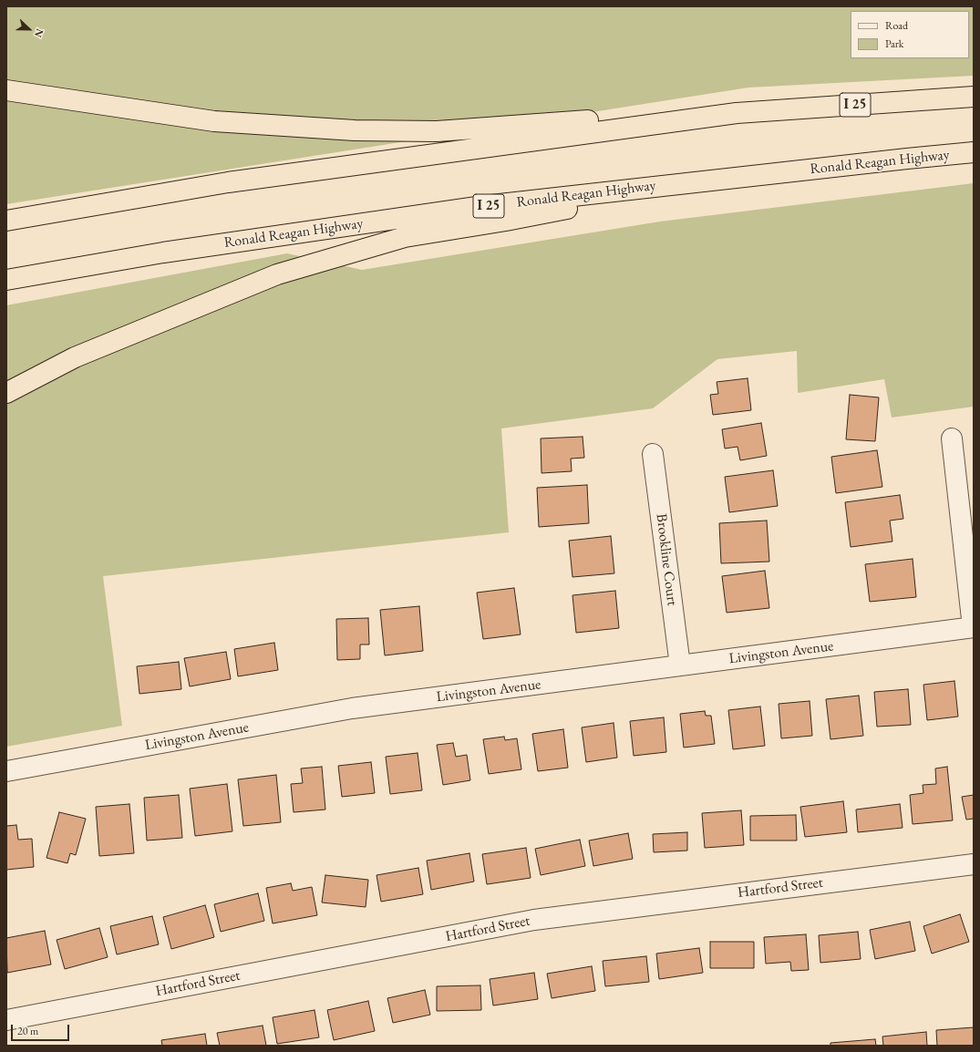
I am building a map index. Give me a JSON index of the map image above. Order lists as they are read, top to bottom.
{
  "streets": {
    "highway": ["I 25", "Ronald Reagan Highway"],
    "street": ["Brookline Court", "Livingston Avenue", "Hartford Street"]
  },
  "crossings": [
    ["Brookline Court", "Livingston Avenue"]
  ],
  "legend": ["Road", "Park"],
  "scale_bar": "20 m",
  "north": "right"
}
